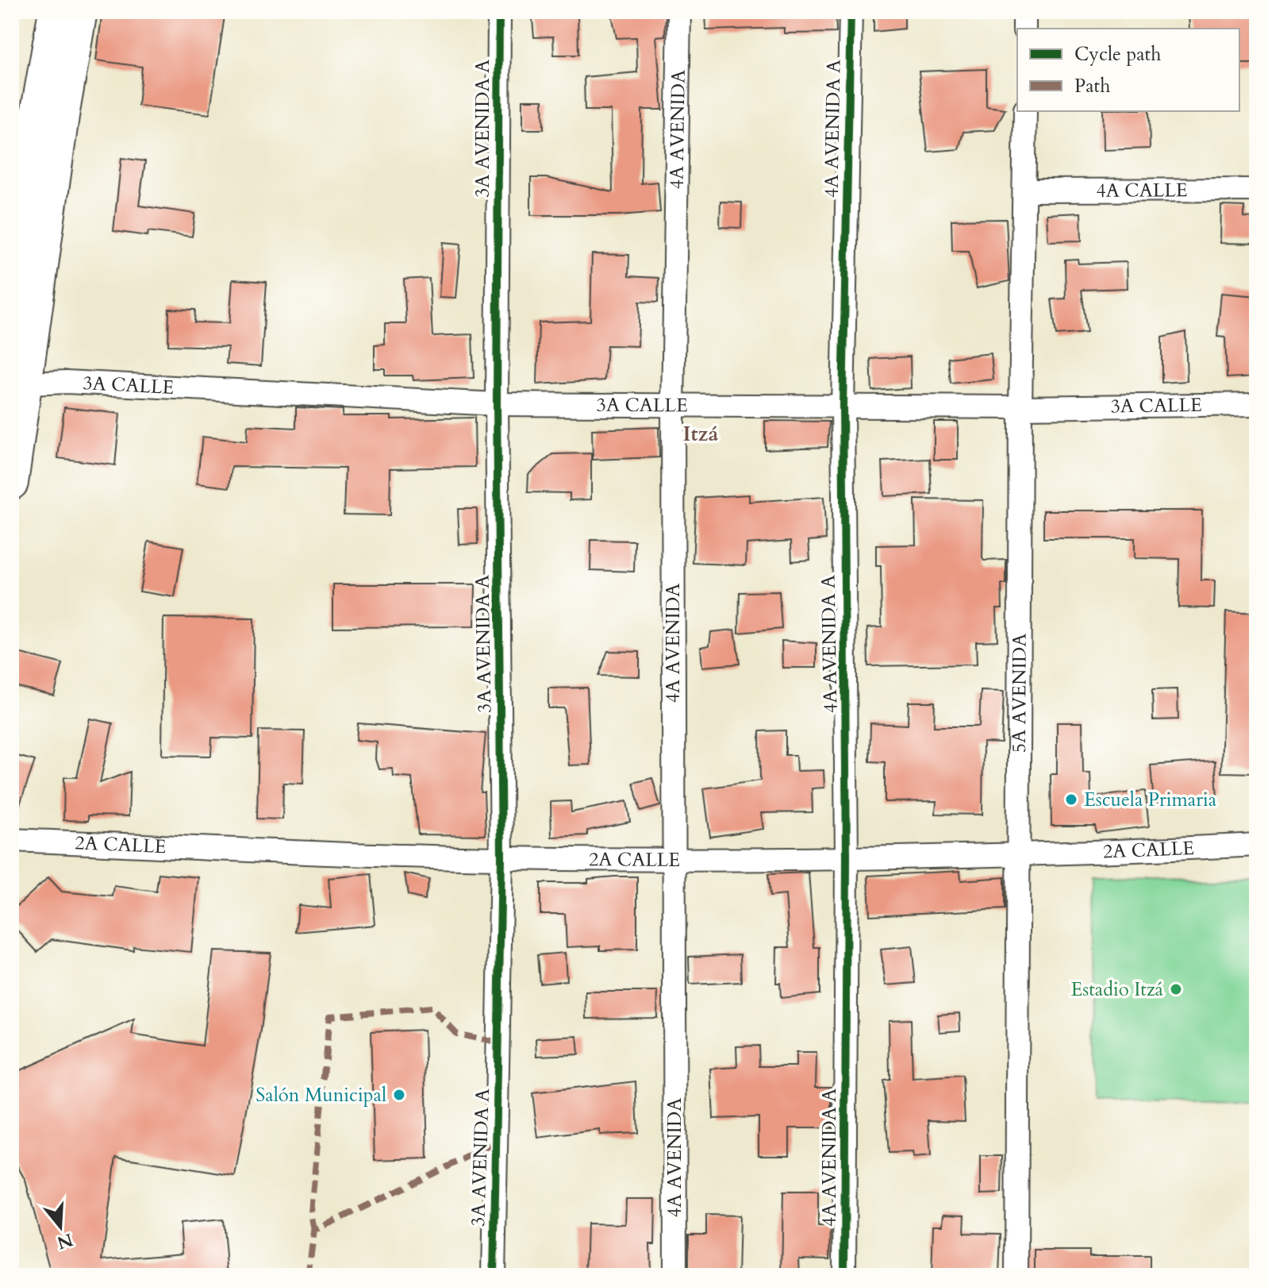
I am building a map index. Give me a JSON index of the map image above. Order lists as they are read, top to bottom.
{
  "streets": {
    "street": [
      "3A AVENIDA A",
      "4A AVENIDA A",
      "4A AVENIDA",
      "4A CALLE",
      "3A CALLE",
      "5A AVENIDA",
      "2A CALLE"
    ]
  },
  "crossings": [
    ["3A AVENIDA A", "3A CALLE"],
    ["3A AVENIDA A", "2A CALLE"],
    ["4A AVENIDA A", "3A CALLE"],
    ["4A AVENIDA A", "2A CALLE"],
    ["4A AVENIDA", "3A CALLE"],
    ["4A AVENIDA", "2A CALLE"],
    ["4A CALLE", "5A AVENIDA"],
    ["3A CALLE", "5A AVENIDA"],
    ["5A AVENIDA", "2A CALLE"]
  ],
  "districts": ["Itzá"],
  "places": ["Escuela Primaria", "Estadio Itzá", "Salón Municipal"],
  "legend": ["Cycle path", "Path"],
  "north": "bottom"
}
